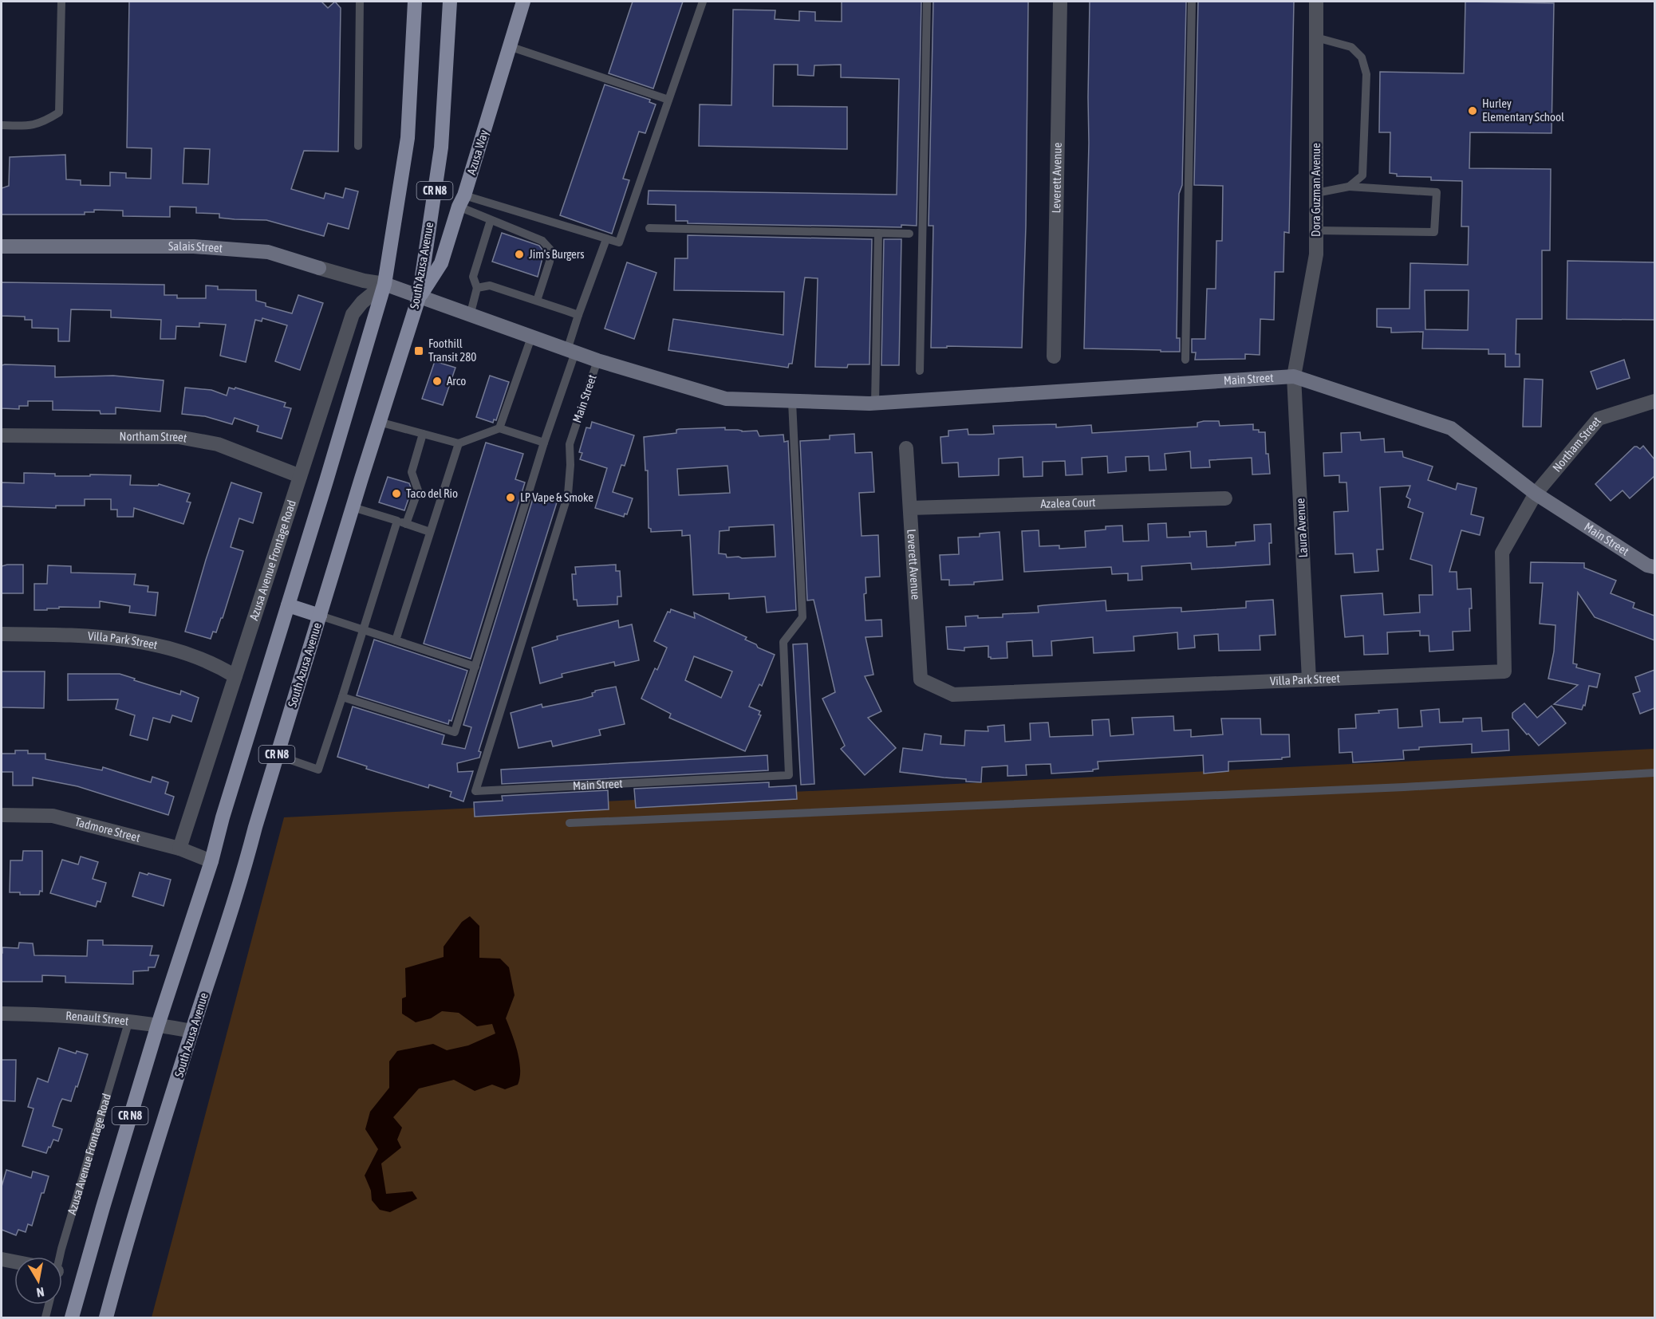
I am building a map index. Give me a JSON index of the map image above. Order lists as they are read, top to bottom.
{
  "streets": {
    "main road": ["Azusa Way", "CR N8", "South Azusa Avenue"],
    "street": [
      "Leverett Avenue",
      "Dora Guzman Avenue",
      "Salais Street",
      "Main Street",
      "Northam Street",
      "Azalea Court",
      "Laura Avenue",
      "Azusa Avenue Frontage Road",
      "Villa Park Street",
      "Tadmore Street",
      "Renault Street"
    ]
  },
  "crossings": [
    ["Azusa Way", "South Azusa Avenue"],
    ["Azusa Way", "Main Street"],
    ["Leverett Avenue", "Azalea Court"],
    ["Leverett Avenue", "Villa Park Street"],
    ["Dora Guzman Avenue", "Main Street"],
    ["Dora Guzman Avenue", "Laura Avenue"],
    ["CR N8", "Salais Street"],
    ["CR N8", "Main Street"],
    ["CR N8", "Azusa Avenue Frontage Road"],
    ["CR N8", "Tadmore Street"],
    ["CR N8", "Renault Street"],
    ["Salais Street", "Main Street"],
    ["Salais Street", "Azusa Avenue Frontage Road"],
    ["South Azusa Avenue", "Main Street"],
    ["South Azusa Avenue", "Renault Street"],
    ["Main Street", "Northam Street"],
    ["Main Street", "Laura Avenue"],
    ["Main Street", "Azusa Avenue Frontage Road"],
    ["Main Street", "Villa Park Street"],
    ["Northam Street", "Azusa Avenue Frontage Road"],
    ["Northam Street", "Villa Park Street"],
    ["Laura Avenue", "Villa Park Street"],
    ["Azusa Avenue Frontage Road", "Villa Park Street"],
    ["Azusa Avenue Frontage Road", "Tadmore Street"],
    ["Azusa Avenue Frontage Road", "Renault Street"]
  ],
  "places": {
    "other": [
      "Hurley Elementary School",
      "Jim's Burgers",
      "Arco",
      "Taco del Rio",
      "LP Vape & Smoke"
    ],
    "transit": ["Foothill Transit 280"]
  },
  "north": "bottom"
}
